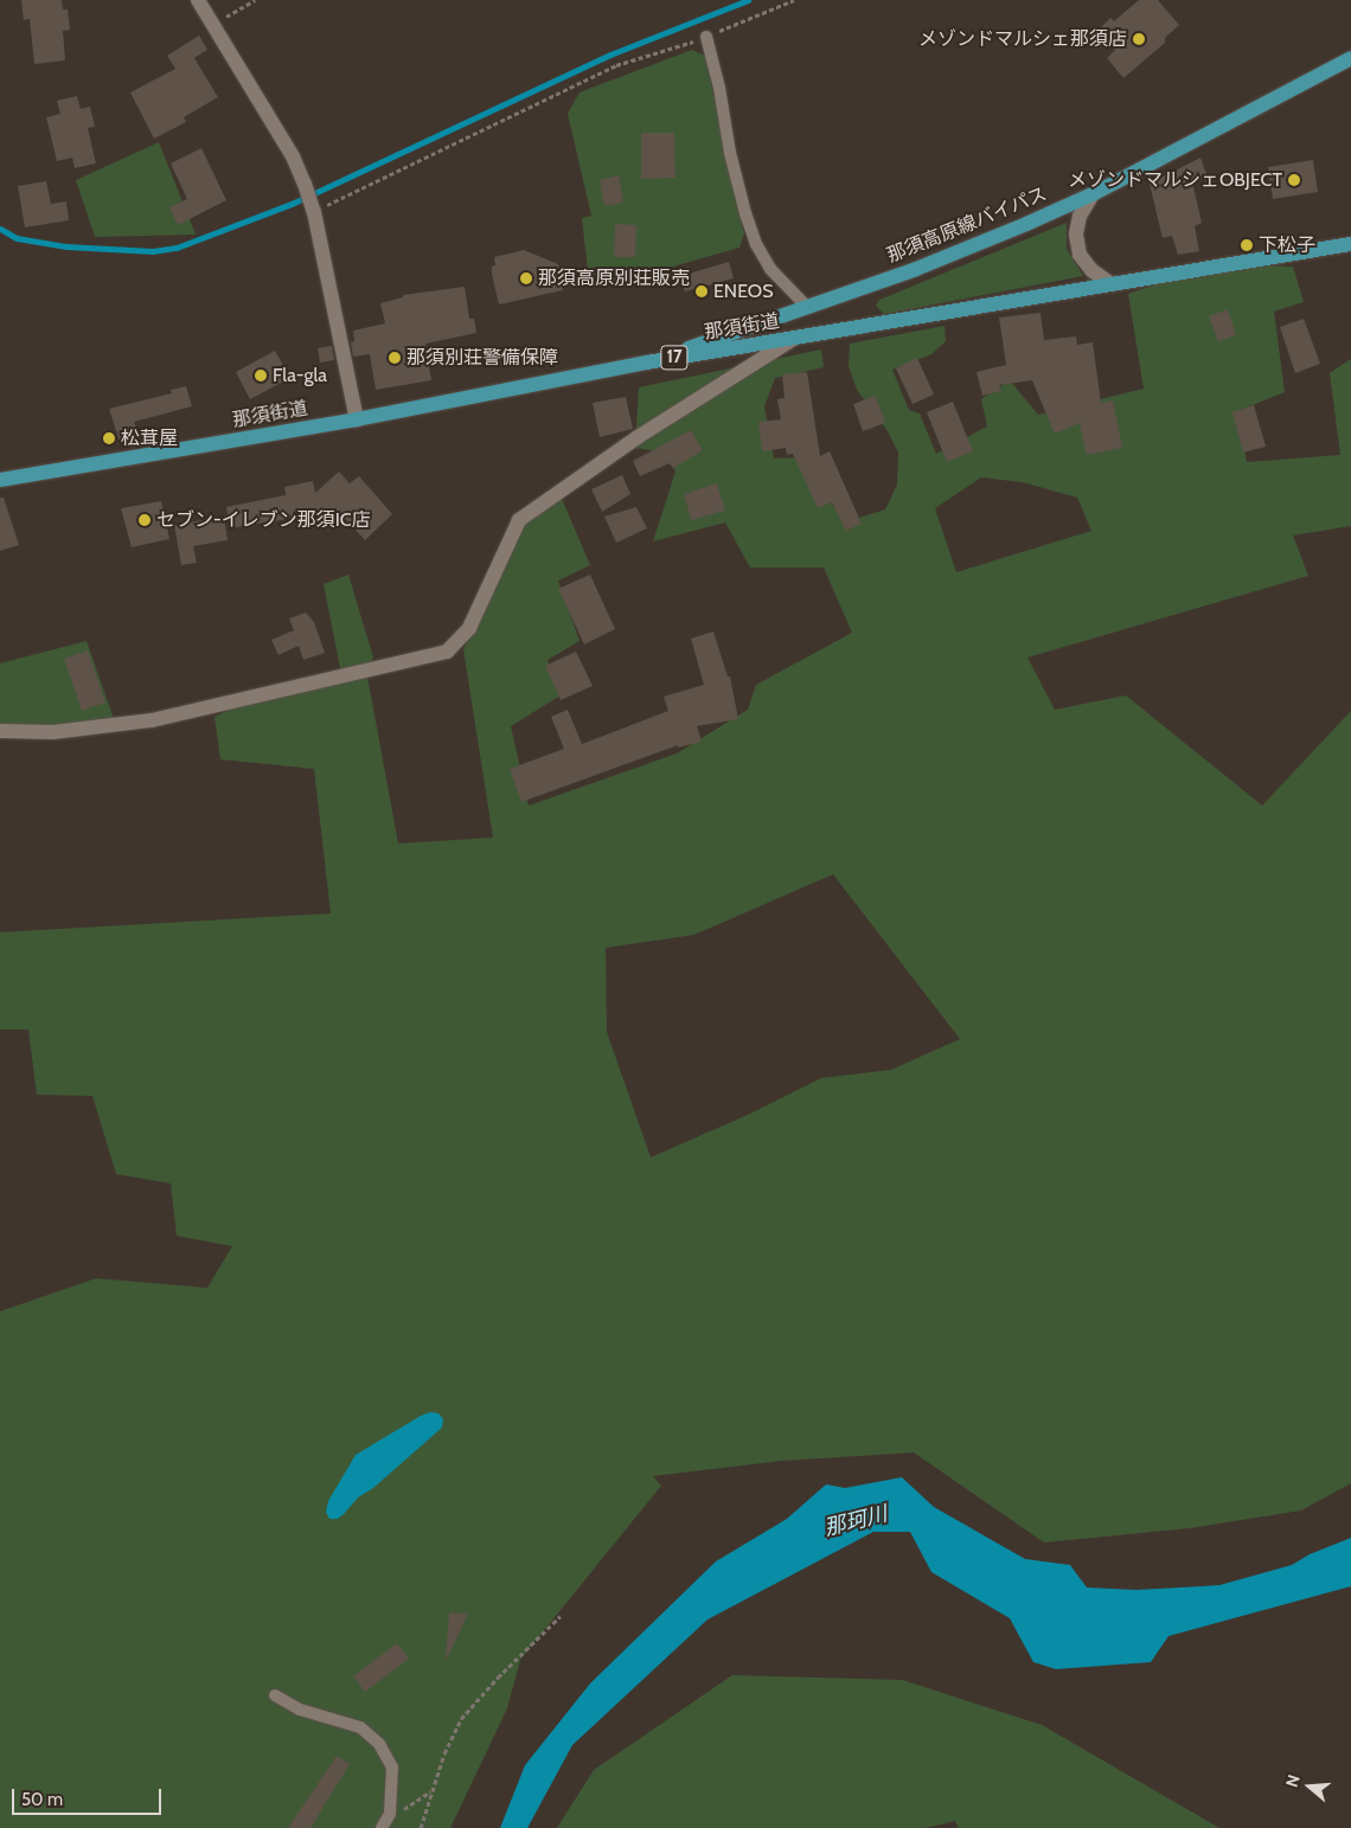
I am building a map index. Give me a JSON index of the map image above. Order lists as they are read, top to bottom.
{
  "streets": {
    "main road": ["那須高原線バイパス", "那須街道", "17"]
  },
  "crossings": [
    ["那須高原線バイパス", "那須街道"]
  ],
  "water": ["那珂川"],
  "places": [
    "メゾンドマルシェ那須店",
    "メゾンドマルシェOBJECT",
    "下松子",
    "那須高原別荘販売",
    "ENEOS",
    "那須別荘警備保障",
    "Fla-gla",
    "松茸屋",
    "セブン-イレブン那須IC店"
  ],
  "scale_bar": "50 m",
  "north": "left"
}
